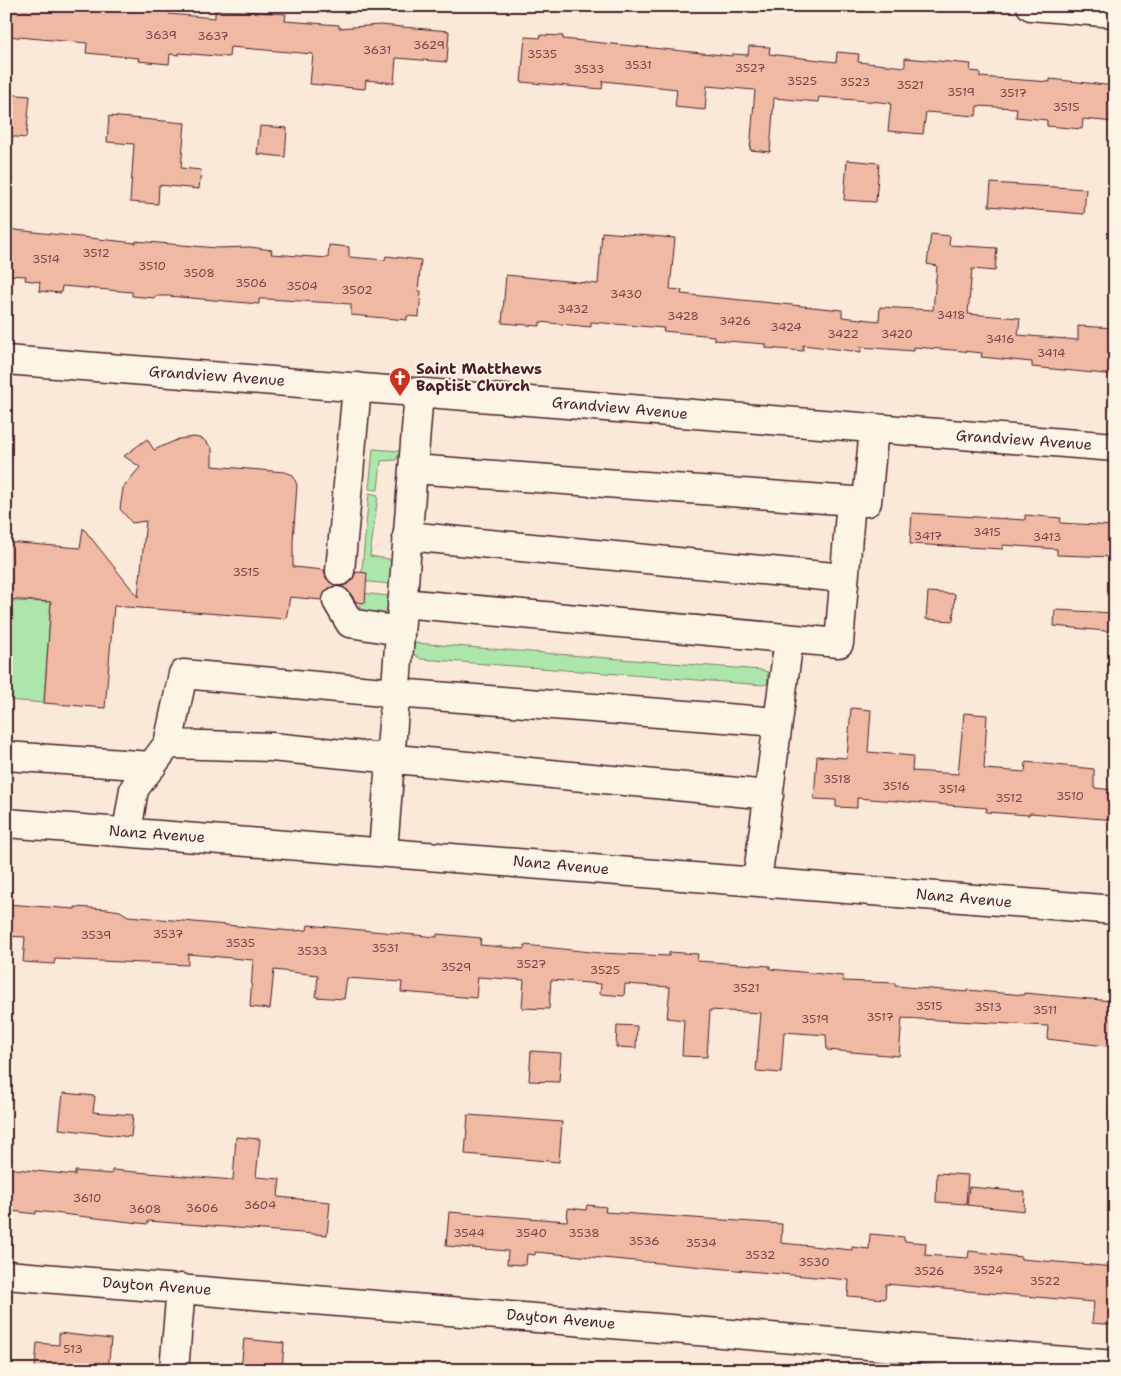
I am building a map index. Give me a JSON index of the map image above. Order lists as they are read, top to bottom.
{
  "streets": {
    "street": ["Grandview Avenue", "Nanz Avenue", "Dayton Avenue"]
  },
  "places": {
    "church": ["Saint Matthews Baptist Church"]
  },
  "house_numbers": [
    "3639",
    "3637",
    "3629",
    "3631",
    "3535",
    "3531",
    "3527",
    "3533",
    "3525",
    "3523",
    "3521",
    "3519",
    "3517",
    "3515",
    "3512",
    "3514",
    "3510",
    "3508",
    "3506",
    "3504",
    "3502",
    "3430",
    "3432",
    "3418",
    "3428",
    "3426",
    "3424",
    "3422",
    "3420",
    "3416",
    "3414",
    "3415",
    "3417",
    "3413",
    "3515",
    "3518",
    "3516",
    "3514",
    "3510",
    "3512",
    "3537",
    "3539",
    "3535",
    "3531",
    "3533",
    "3527",
    "3529",
    "3525",
    "3521",
    "3515",
    "3513",
    "3511",
    "3517",
    "3519",
    "3610",
    "3604",
    "3606",
    "3608",
    "3544",
    "3540",
    "3538",
    "3536",
    "3534",
    "3532",
    "3530",
    "3524",
    "3526",
    "3522",
    "513"
  ]
}
